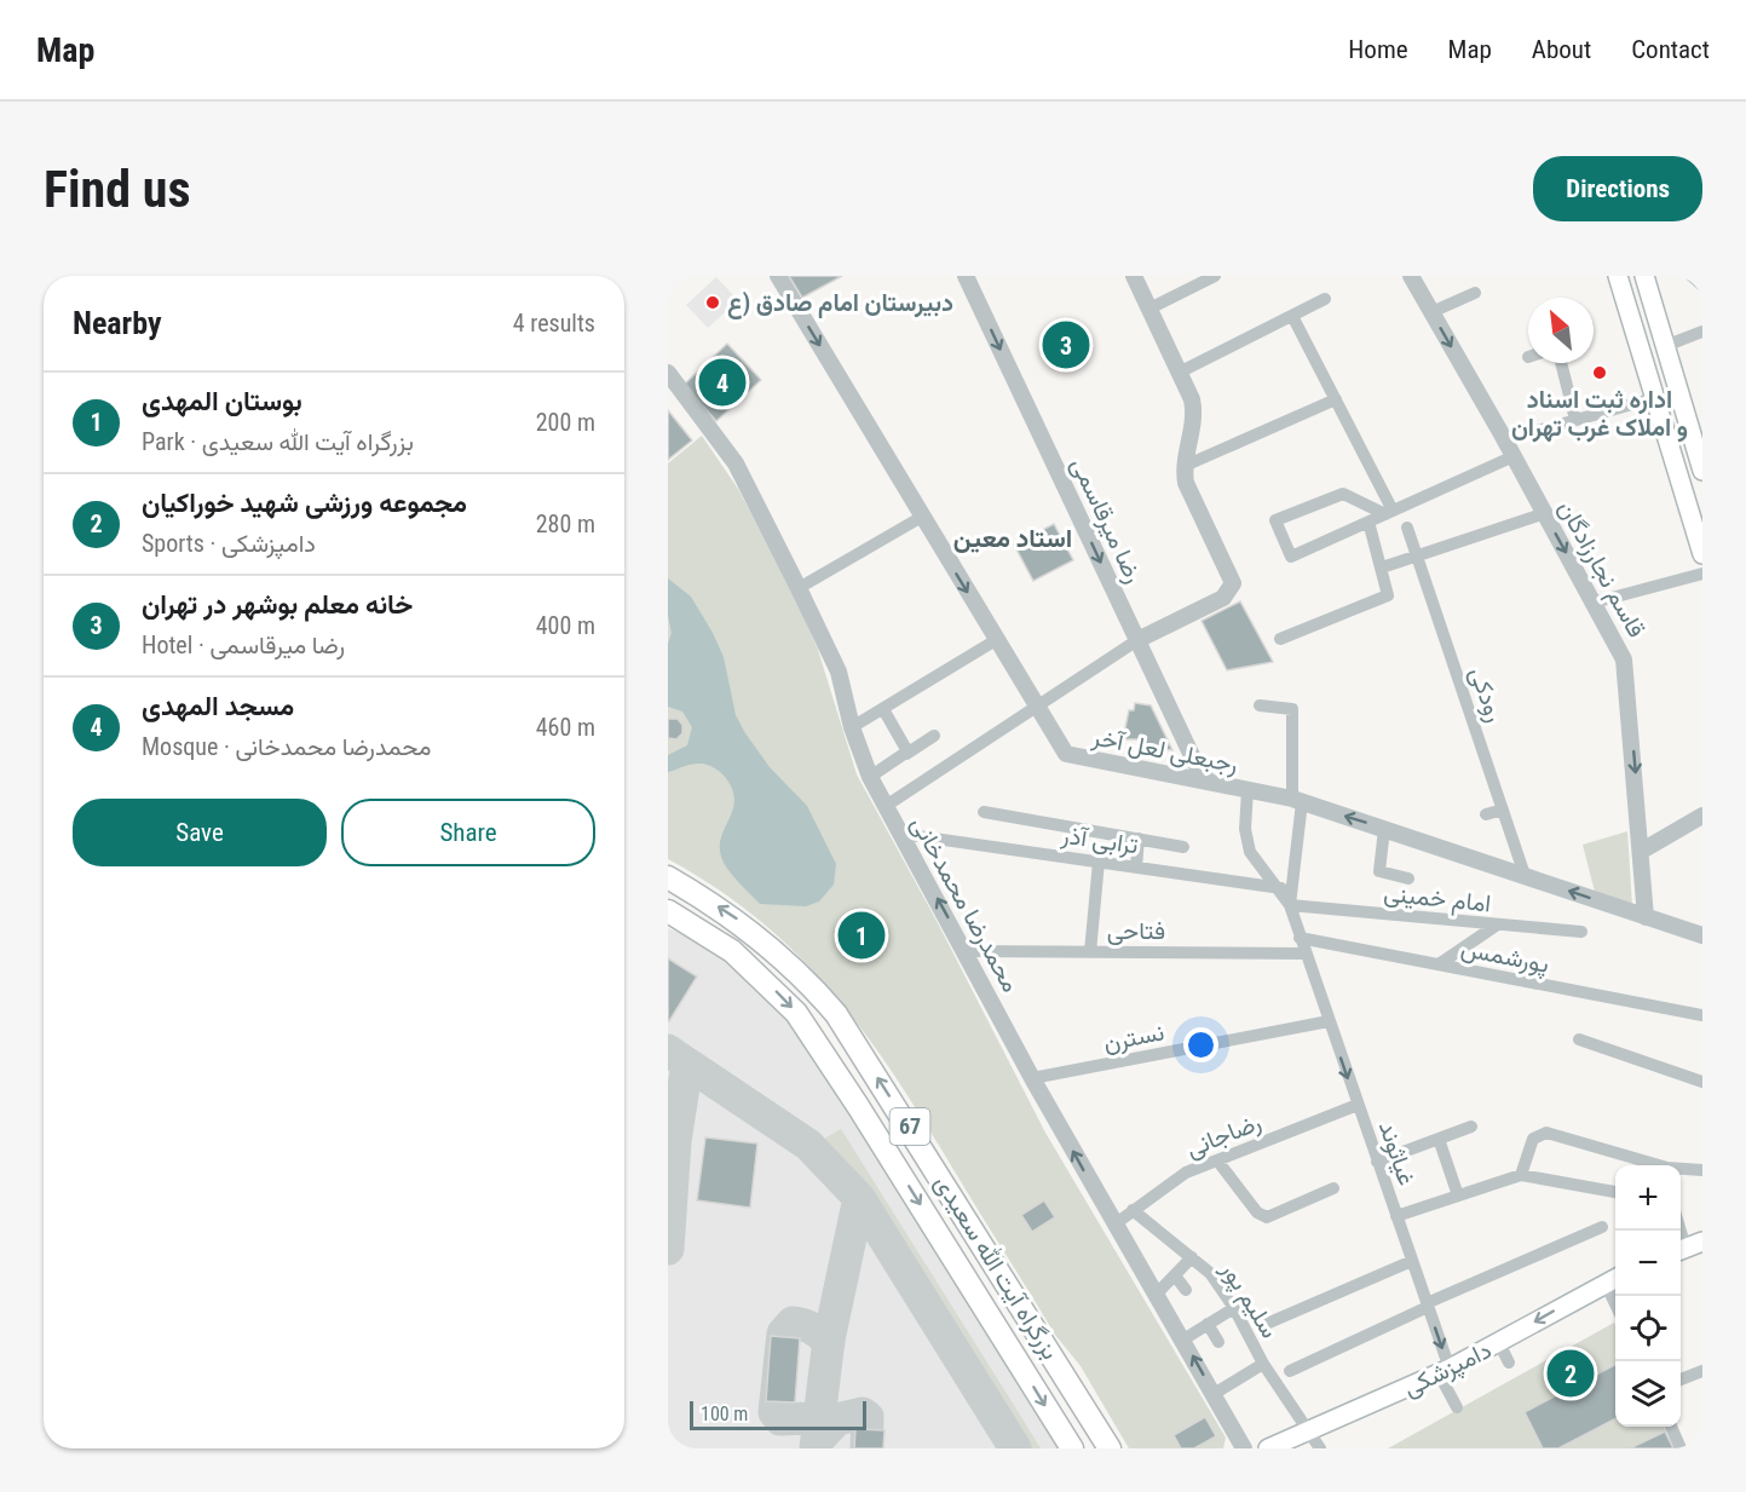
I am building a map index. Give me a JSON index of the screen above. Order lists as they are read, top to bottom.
{
  "streets": {
    "highway": ["67", "بزرگراه آیت الله سعیدی"],
    "main road": ["دامپزشکی"],
    "street": [
      "رضا میرقاسمی",
      "قاسم نجارزادگان",
      "رودکی",
      "رجبعلی لعل آخر",
      "ترابی آذر",
      "امام خمینی",
      "محمدرضا محمدخانی",
      "فتاحی",
      "پورشمس",
      "نسترن",
      "رضاجانی",
      "غیاثوند",
      "سلیم پور"
    ]
  },
  "crossings": [
    ["رضا میرقاسمی", "رجبعلی لعل آخر"],
    ["قاسم نجارزادگان", "رجبعلی لعل آخر"],
    ["رودکی", "رجبعلی لعل آخر"],
    ["رجبعلی لعل آخر", "غیاثوند"],
    ["ترابی آذر", "محمدرضا محمدخانی"],
    ["ترابی آذر", "غیاثوند"],
    ["امام خمینی", "غیاثوند"],
    ["محمدرضا محمدخانی", "فتاحی"],
    ["محمدرضا محمدخانی", "نسترن"],
    ["محمدرضا محمدخانی", "رضاجانی"],
    ["فتاحی", "غیاثوند"],
    ["پورشمس", "غیاثوند"],
    ["نسترن", "غیاثوند"],
    ["رضاجانی", "غیاثوند"],
    ["رضاجانی", "سلیم پور"],
    ["غیاثوند", "دامپزشکی"],
    ["سلیم پور", "دامپزشکی"]
  ],
  "one_way": ["رضا میرقاسمی"],
  "districts": ["استاد معین"],
  "places": ["دبیرستان امام صادق (ع", "اداره ثبت اسناد و املاک غرب تهران"],
  "scale_bar": "100 m",
  "north": "top left",
  "page": {
    "header": "Map",
    "nav": [
      "Home",
      "Map",
      "About",
      "Contact"
    ],
    "buttons": [
      "Directions",
      ["Save", "Share"]
    ],
    "title": "Find us",
    "heading": ["Nearby", "4 results"],
    "pins": [
      "3",
      "4",
      "1",
      "2"
    ],
    "list": [
      {
        "mark": "1",
        "name": "بوستان المهدی",
        "note": "Park · بزرگراه آیت الله سعیدی",
        "value": "200 m"
      },
      {
        "mark": "2",
        "name": "مجموعه ورزشی شهید خوراکیان",
        "note": "Sports · دامپزشکی",
        "value": "280 m"
      },
      {
        "mark": "3",
        "name": "خانه معلم بوشهر در تهران",
        "note": "Hotel · رضا میرقاسمی",
        "value": "400 m"
      },
      {
        "mark": "4",
        "name": "مسجد المهدی",
        "note": "Mosque · محمدرضا محمدخانی",
        "value": "460 m"
      }
    ],
    "map_buttons": ["+", "−"],
    "scale": "100 m"
  }
}
